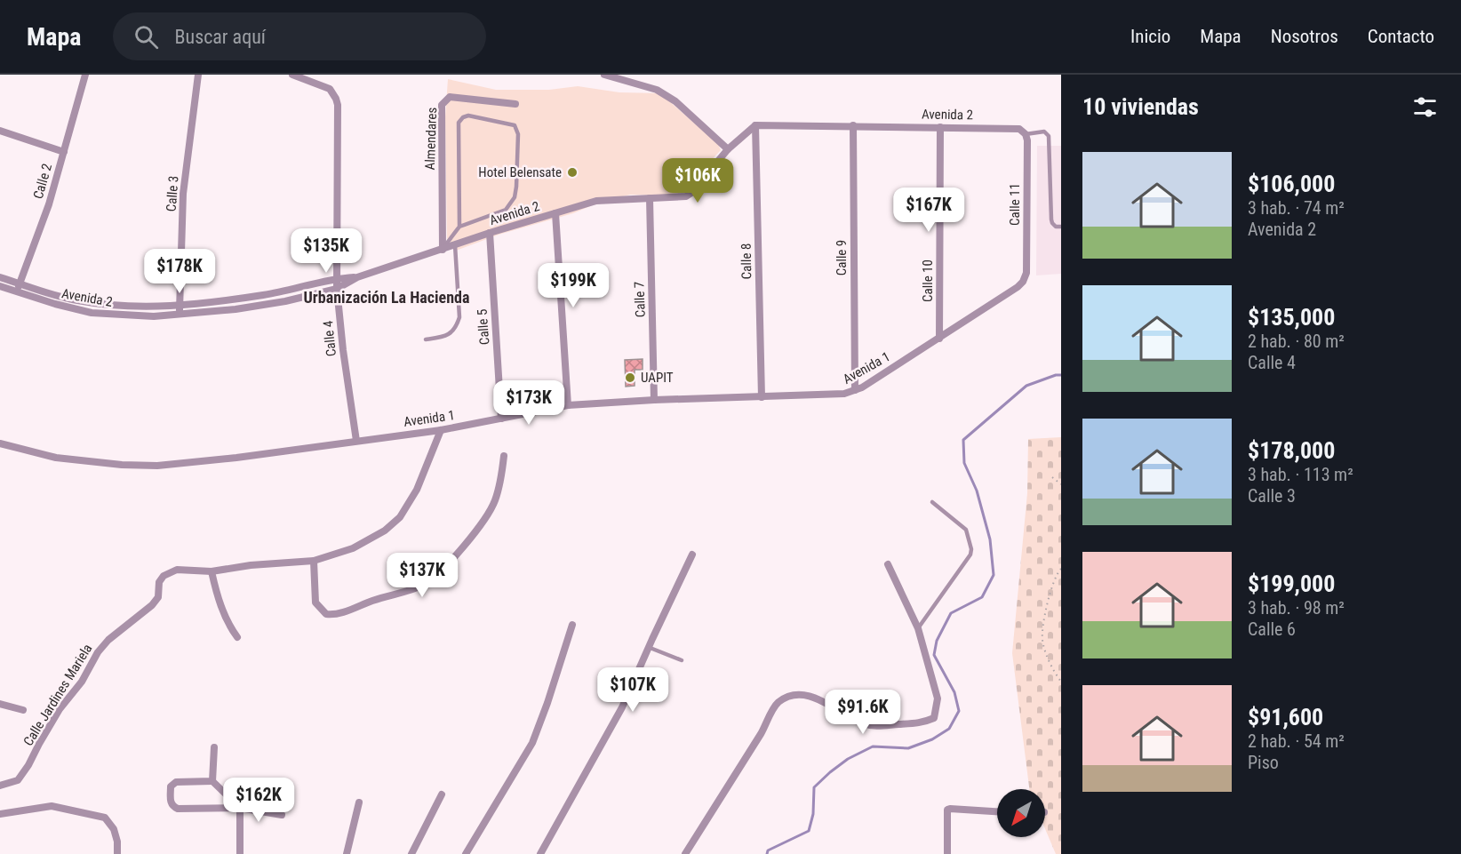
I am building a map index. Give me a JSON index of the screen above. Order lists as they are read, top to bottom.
{
  "streets": {
    "street": [
      "Avenida 2",
      "Almendares",
      "Calle 2",
      "Calle 3",
      "Calle 11",
      "Calle 9",
      "Calle 8",
      "Calle 10",
      "Calle 7",
      "Calle 5",
      "Calle 4",
      "Avenida 1",
      "Calle Jardines Mariela"
    ]
  },
  "crossings": [
    ["Avenida 2", "Almendares"],
    ["Avenida 2", "Calle 2"],
    ["Avenida 2", "Calle 3"],
    ["Avenida 2", "Calle 11"],
    ["Avenida 2", "Calle 9"],
    ["Avenida 2", "Calle 8"],
    ["Avenida 2", "Calle 10"],
    ["Avenida 2", "Calle 7"],
    ["Avenida 2", "Calle 5"],
    ["Avenida 2", "Calle 4"],
    ["Calle 11", "Avenida 1"],
    ["Calle 9", "Avenida 1"],
    ["Calle 8", "Avenida 1"],
    ["Calle 10", "Avenida 1"],
    ["Calle 7", "Avenida 1"],
    ["Calle 5", "Avenida 1"],
    ["Calle 4", "Avenida 1"],
    ["Avenida 1", "Calle Jardines Mariela"]
  ],
  "districts": ["Urbanización La Hacienda"],
  "places": ["Hotel Belensate", "UAPIT"],
  "north": "bottom left",
  "page": {
    "header": "Mapa",
    "search": "Buscar aquí",
    "nav": [
      "Inicio",
      "Mapa",
      "Nosotros",
      "Contacto"
    ],
    "heading": "10 viviendas",
    "list": [
      {
        "name": "$106,000",
        "note": "3 hab. · 74 m² · Avenida 2"
      },
      {
        "name": "$135,000",
        "note": "2 hab. · 80 m² · Calle 4"
      },
      {
        "name": "$178,000",
        "note": "3 hab. · 113 m² · Calle 3"
      },
      {
        "name": "$199,000",
        "note": "3 hab. · 98 m² · Calle 6"
      },
      {
        "name": "$91,600",
        "note": "2 hab. · 54 m² · Piso"
      }
    ],
    "price": [
      "$106K",
      "$167K",
      "$135K",
      "$178K",
      "$199K",
      "$173K",
      "$137K",
      "$107K",
      "$91.6K",
      "$162K"
    ]
  }
}
